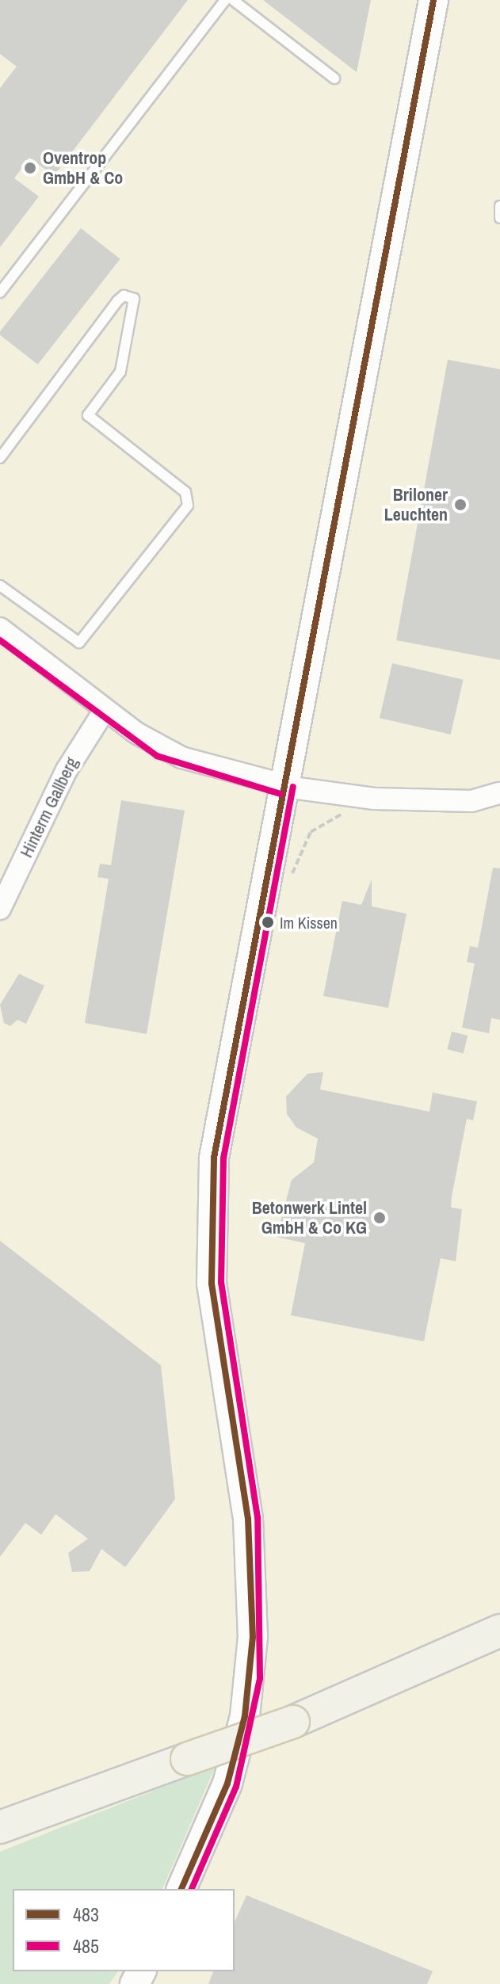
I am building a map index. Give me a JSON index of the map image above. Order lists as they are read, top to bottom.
{
  "streets": {
    "street": ["Hinterm Gallberg"]
  },
  "places": [
    "Oventrop GmbH & Co",
    "Briloner Leuchten",
    "Im Kissen",
    "Betonwerk Lintel GmbH & Co KG"
  ],
  "lines": ["transit line 483", "transit line 485"],
  "legend": ["483", "485"]
}
